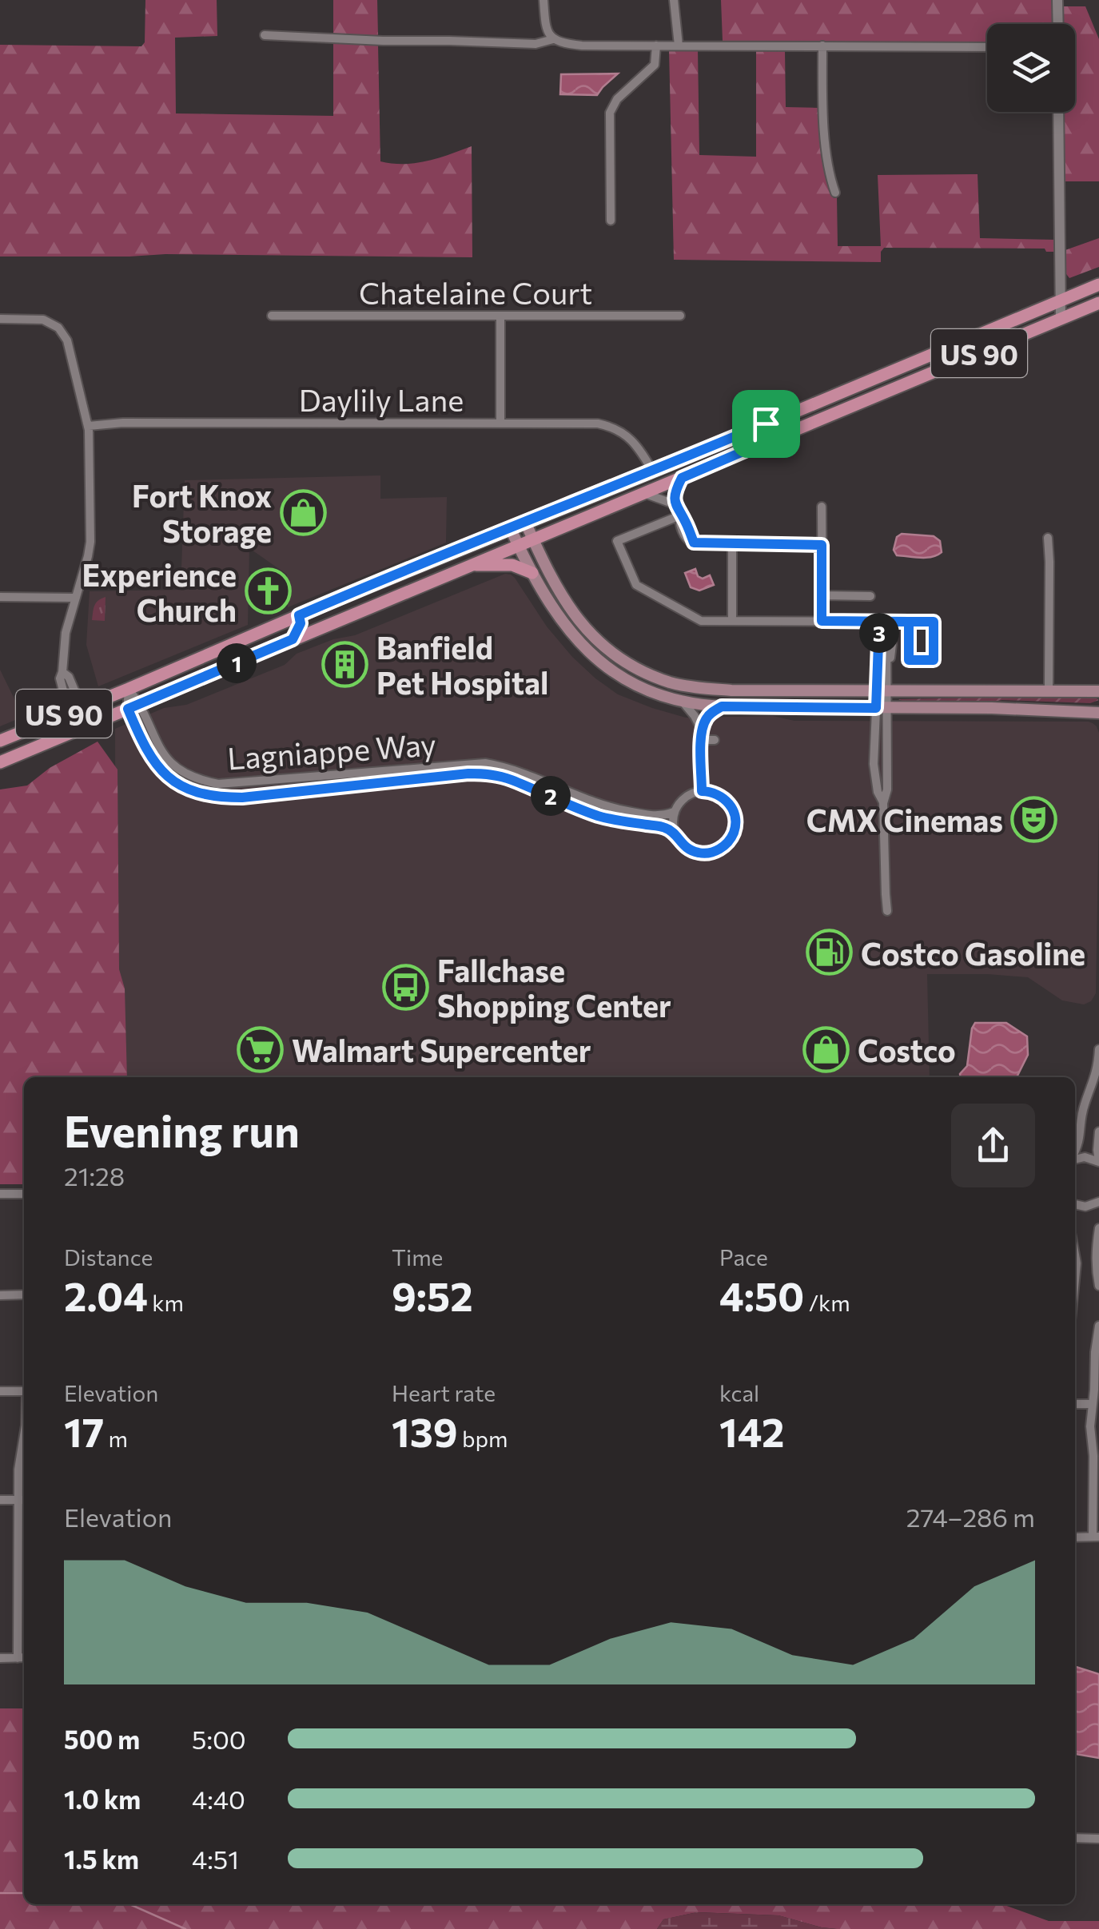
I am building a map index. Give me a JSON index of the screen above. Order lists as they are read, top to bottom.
{
  "streets": {
    "main road": ["US 90"],
    "street": ["Chatelaine Court", "Daylily Lane", "Lagniappe Way"]
  },
  "crossings": [
    ["US 90", "Daylily Lane"],
    ["US 90", "Lagniappe Way"]
  ],
  "places": {
    "shop": ["Fort Knox Storage", "Costco"],
    "church": ["Experience Church"],
    "building": ["Banfield Pet Hospital"],
    "theatre": ["CMX Cinemas"],
    "fuel station": ["Costco Gasoline"],
    "bus stop": ["Fallchase Shopping Center"],
    "supermarket": ["Walmart Supercenter"]
  },
  "page": {
    "pins": ["3", "1", "2"],
    "heading": ["Evening run", "21:28"],
    "stats": [
      ["Distance", "2.04 km"],
      ["Time", "9:52"],
      ["Pace", "4:50 /km"],
      ["Elevation", "17 m"],
      ["Heart rate", "139 bpm"],
      ["kcal", "142"]
    ],
    "chart": ["Elevation", "274–286 m"],
    "list": [
      {
        "name": "500 m",
        "note": "5:00"
      },
      {
        "name": "1.0 km",
        "note": "4:40"
      },
      {
        "name": "1.5 km",
        "note": "4:51"
      }
    ]
  }
}
